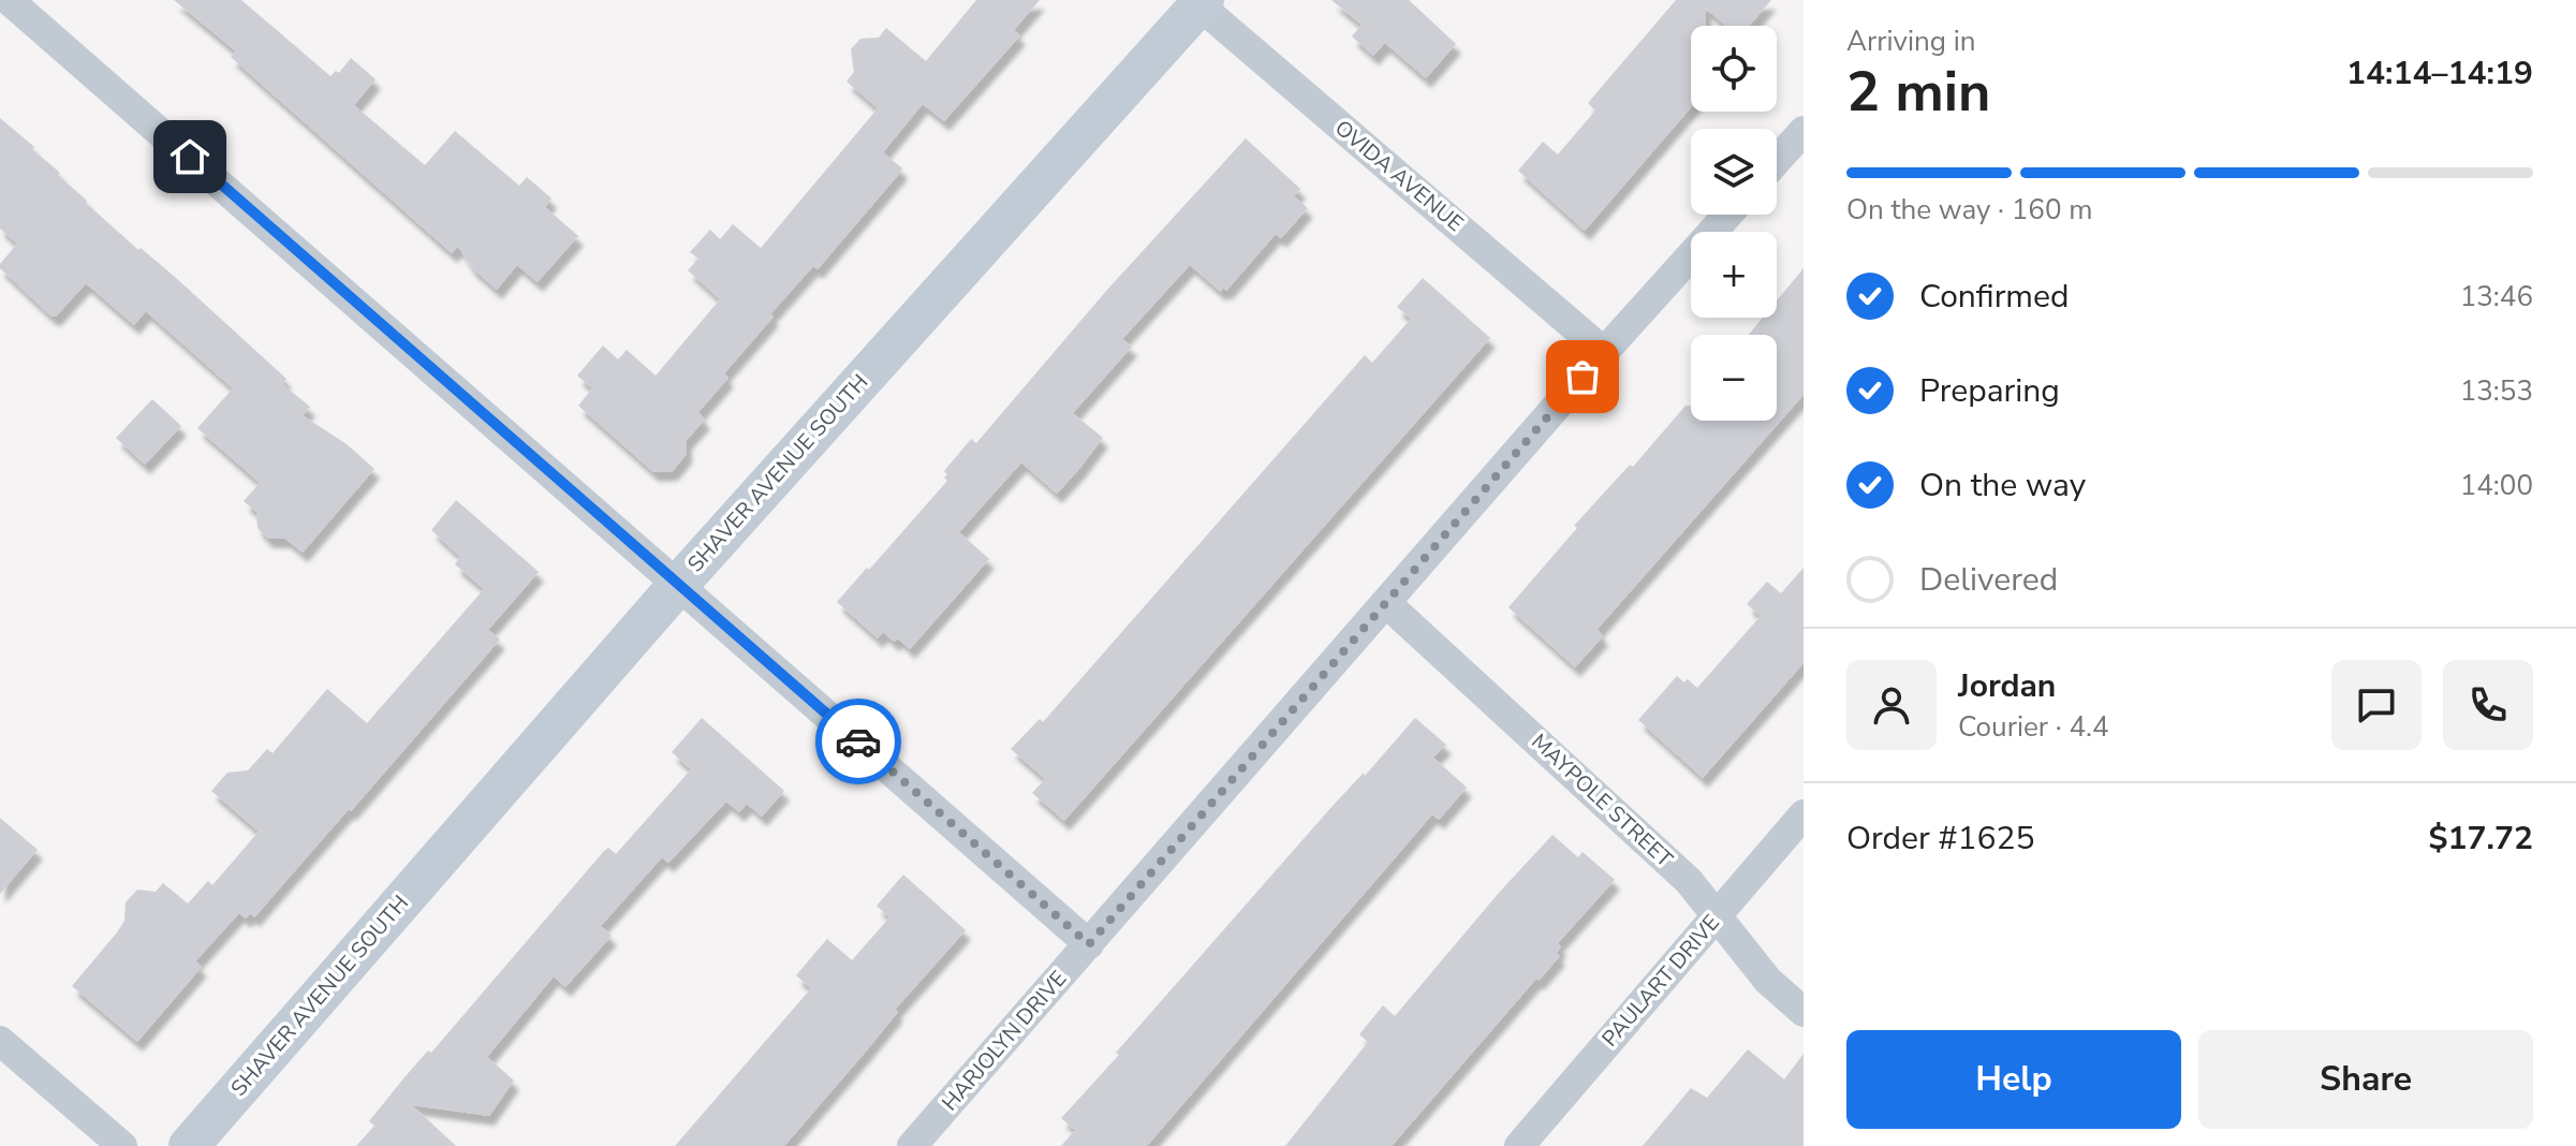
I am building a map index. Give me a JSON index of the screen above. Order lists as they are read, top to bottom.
{
  "streets": {
    "street": [
      "OVIDA AVENUE",
      "SHAVER AVENUE SOUTH",
      "MAYPOLE STREET",
      "PAULART DRIVE",
      "HARJOLYN DRIVE"
    ]
  },
  "crossings": [
    ["OVIDA AVENUE", "SHAVER AVENUE SOUTH"],
    ["OVIDA AVENUE", "HARJOLYN DRIVE"],
    ["MAYPOLE STREET", "PAULART DRIVE"],
    ["MAYPOLE STREET", "HARJOLYN DRIVE"]
  ],
  "page": {
    "heading": ["2 min", "Arriving in", "14:14–14:19"],
    "panel": [
      "Jordan",
      "Courier · 4.4",
      "Order #1625",
      "$17.72"
    ],
    "map_buttons": ["+", "−"],
    "bar": "On the way · 160 m",
    "list": [
      ["Confirmed", "13:46"],
      ["Preparing", "13:53"],
      ["On the way", "14:00"],
      "Delivered"
    ],
    "buttons": ["Help", "Share"]
  }
}
